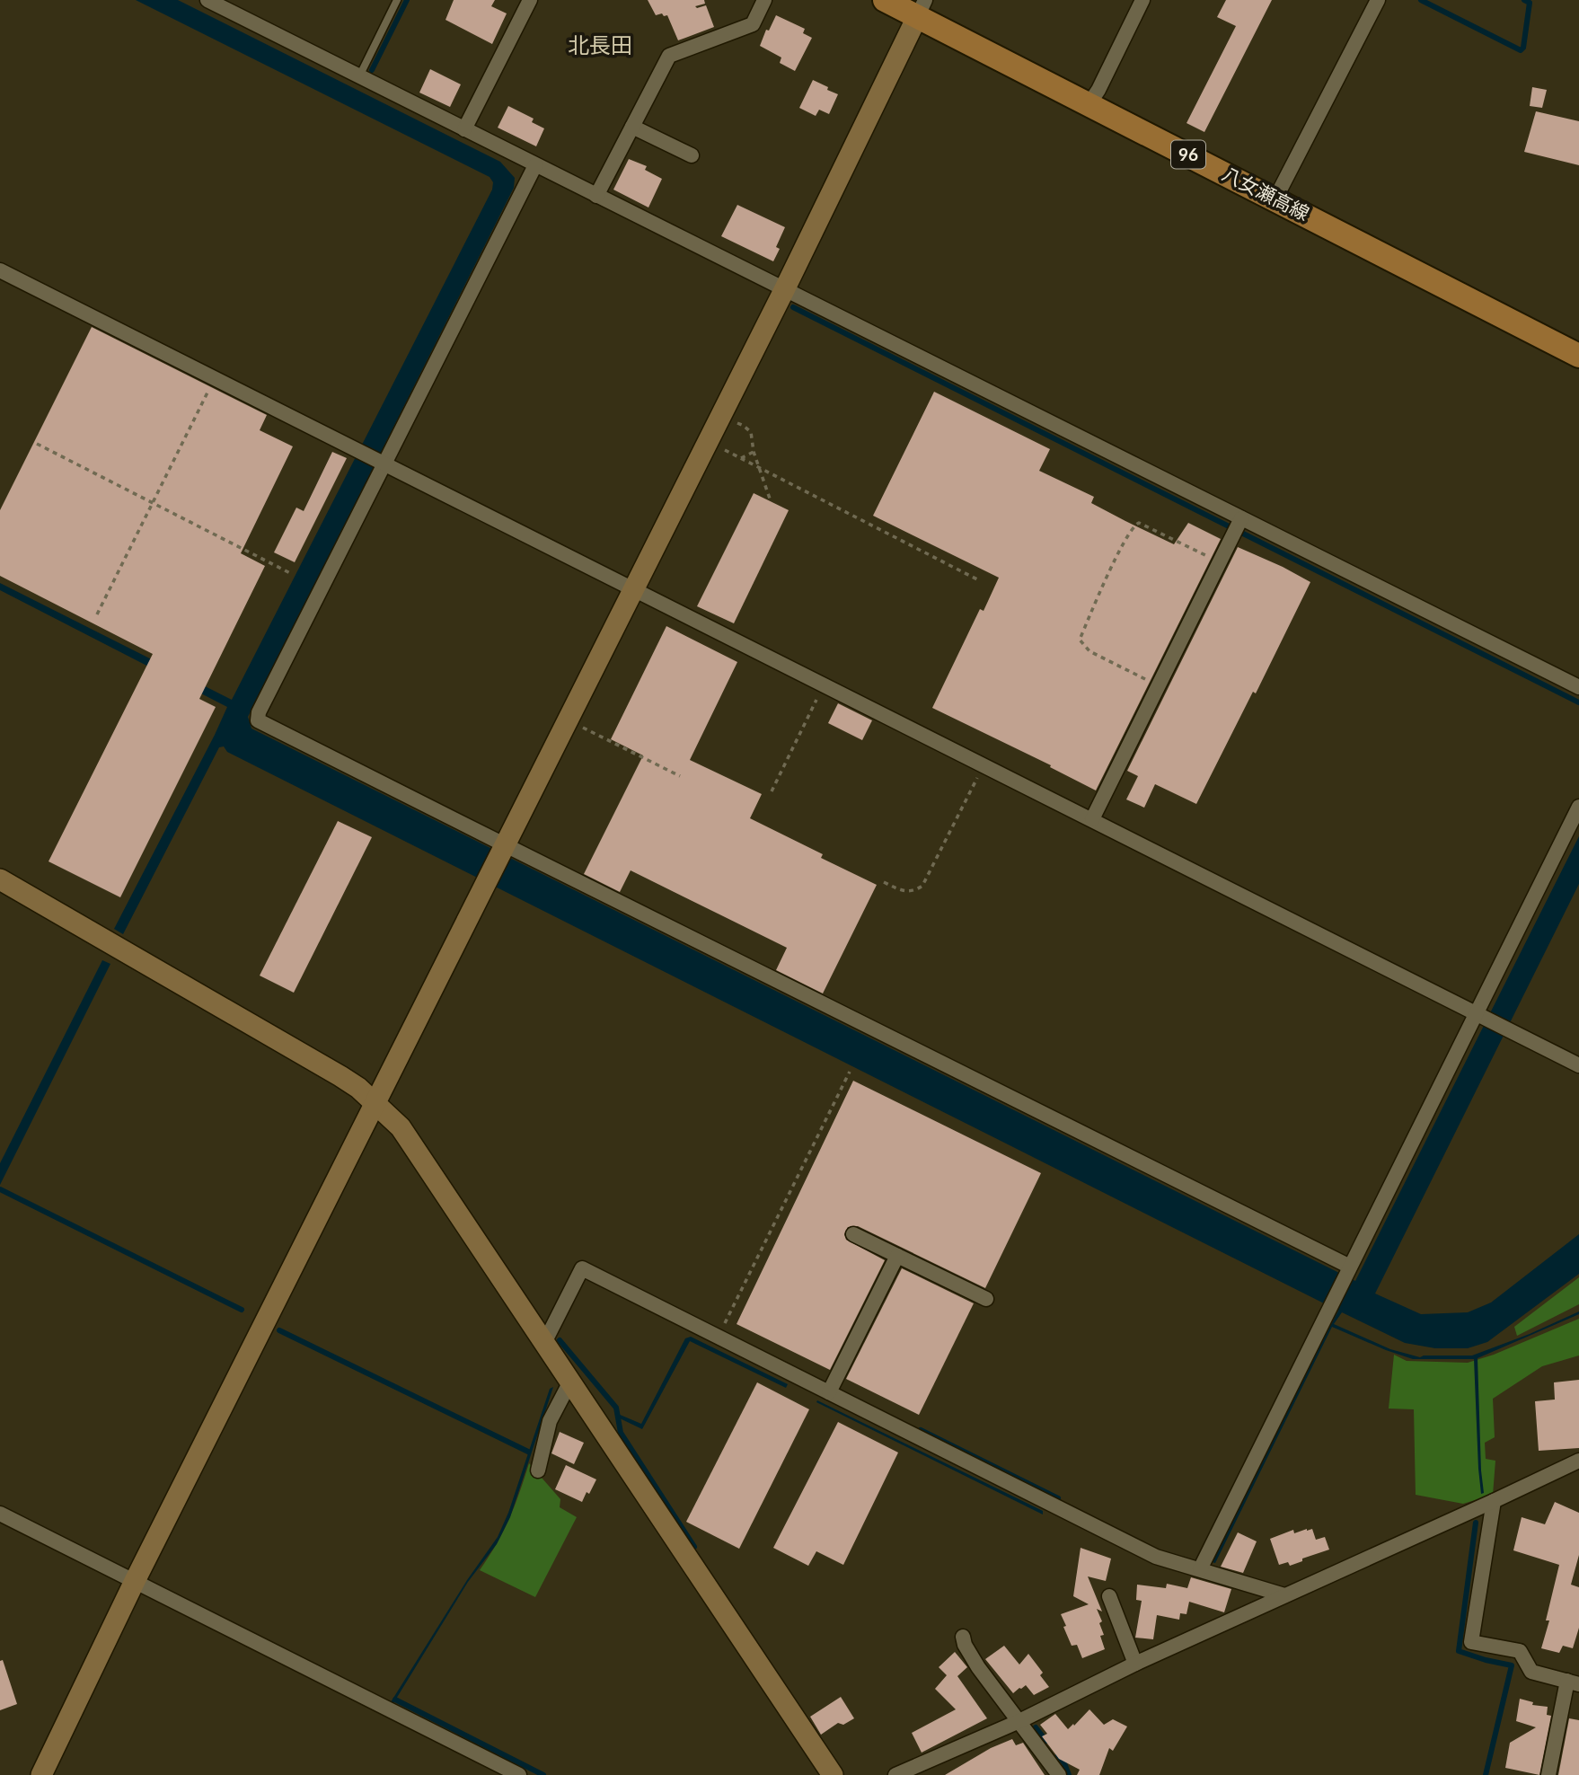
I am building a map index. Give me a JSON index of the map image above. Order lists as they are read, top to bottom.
{
  "streets": {
    "main road": ["96", "八女瀬高線"]
  },
  "districts": ["北長田"]
}
